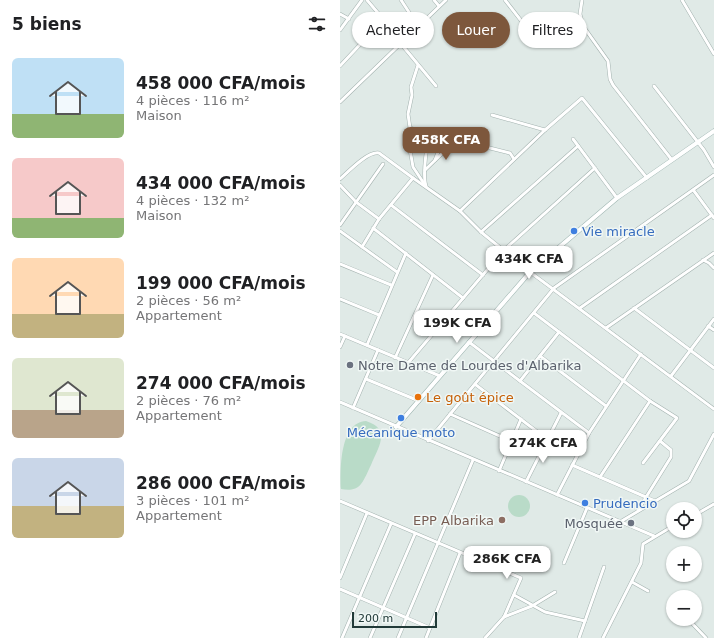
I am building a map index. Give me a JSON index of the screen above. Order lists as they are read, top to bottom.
{
  "places": [
    "Vie miracle",
    "Notre Dame de Lourdes d'Albarika",
    "Le goût épice",
    "Mécanique moto",
    "Prudencio",
    "EPP Albarika",
    "Mosquée"
  ],
  "scale_bar": "200 m",
  "page": {
    "heading": "5 biens",
    "chip": ["Acheter", "Louer", "Filtres"],
    "list": [
      {
        "name": "458 000 CFA/mois",
        "note": "4 pièces · 116 m² · Maison"
      },
      {
        "name": "434 000 CFA/mois",
        "note": "4 pièces · 132 m² · Maison"
      },
      {
        "name": "199 000 CFA/mois",
        "note": "2 pièces · 56 m² · Appartement"
      },
      {
        "name": "274 000 CFA/mois",
        "note": "2 pièces · 76 m² · Appartement"
      },
      {
        "name": "286 000 CFA/mois",
        "note": "3 pièces · 101 m² · Appartement"
      }
    ],
    "price": [
      "458K CFA",
      "434K CFA",
      "199K CFA",
      "274K CFA",
      "286K CFA"
    ],
    "map_buttons": ["+", "−"],
    "scale": "200 m"
  }
}
